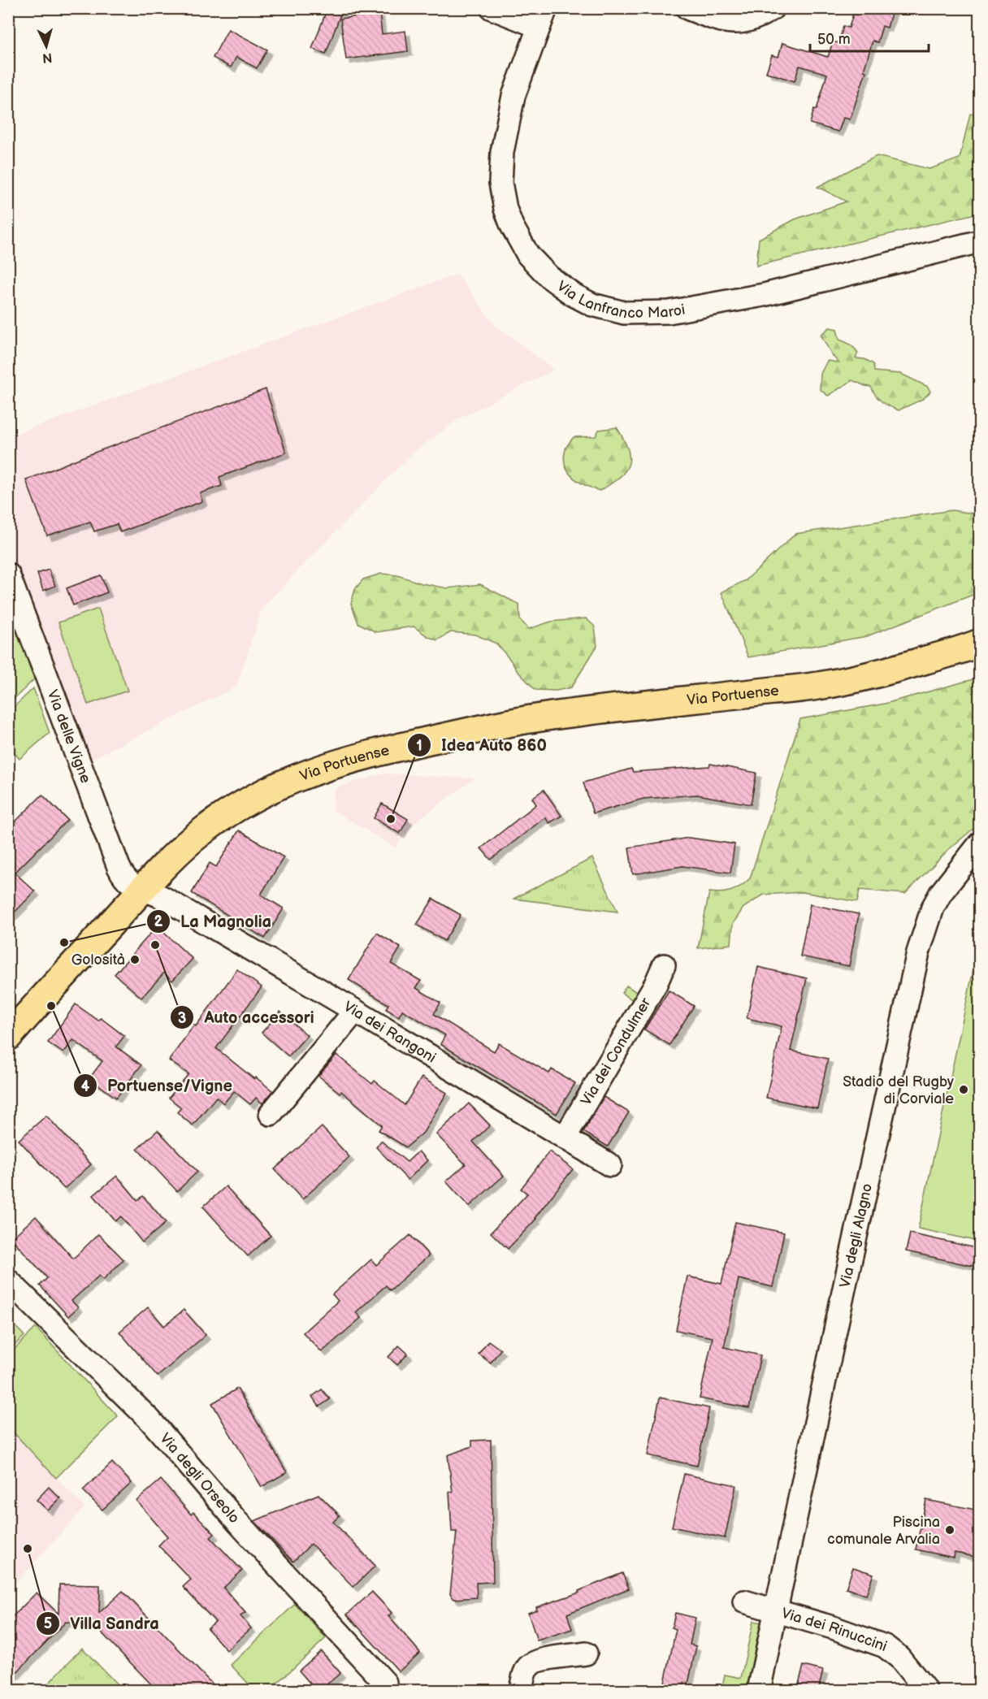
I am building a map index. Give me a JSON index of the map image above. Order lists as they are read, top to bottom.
{
  "streets": {
    "main road": ["Via Portuense"],
    "street": [
      "Via Lanfranco Maroi",
      "Via delle Vigne",
      "Via dei Rangoni",
      "Via dei Condulmer",
      "Via degli Alagno",
      "Via degli Orseolo",
      "Via dei Rinuccini"
    ]
  },
  "crossings": [
    ["Via Portuense", "Via delle Vigne"],
    ["Via Portuense", "Via dei Rangoni"],
    ["Via delle Vigne", "Via dei Rangoni"],
    ["Via dei Rangoni", "Via dei Condulmer"],
    ["Via degli Alagno", "Via dei Rinuccini"]
  ],
  "places": [
    "Idea Auto 860",
    "La Magnolia",
    "Auto accessori",
    "Golosità",
    "Portuense/Vigne",
    "Stadio del Rugby di Corviale",
    "Piscina comunale Arvalia",
    "Villa Sandra"
  ],
  "scale_bar": "50 m",
  "north": "bottom"
}
